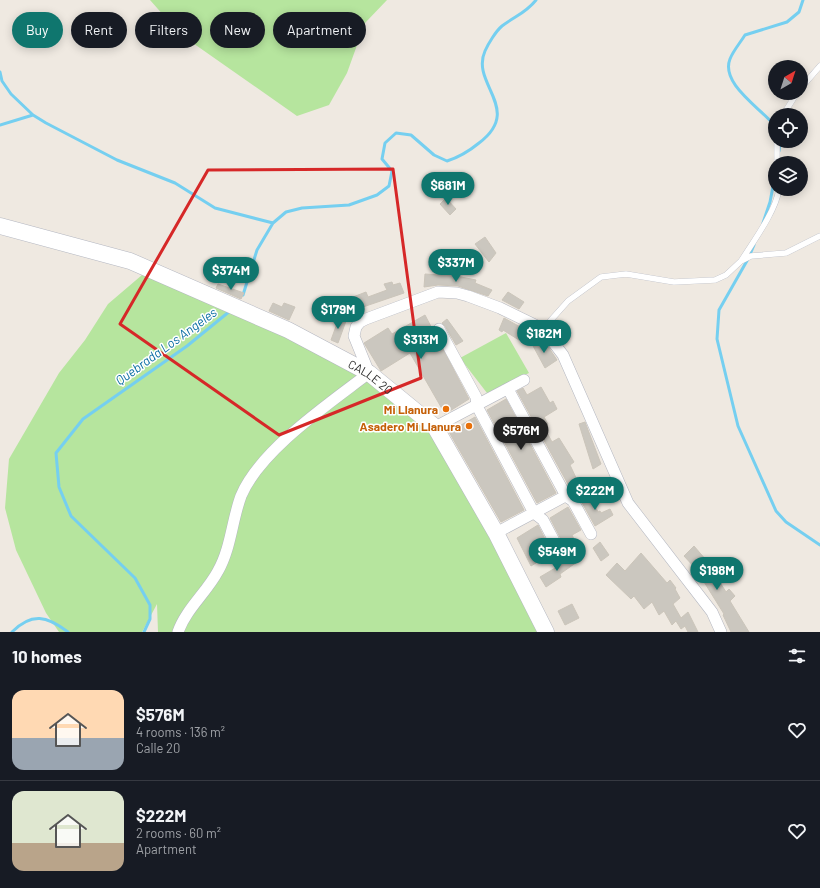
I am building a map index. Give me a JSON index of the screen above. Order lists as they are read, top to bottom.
{
  "streets": {
    "main road": ["CALLE 20"]
  },
  "water": ["Quebrada Los Angeles"],
  "places": ["Mi Llanura", "Asadero Mi Llanura"],
  "north": "top right",
  "page": {
    "chip": [
      "Buy",
      "Rent",
      "Filters",
      "New",
      "Apartment"
    ],
    "price": [
      "$681M",
      "$337M",
      "$374M",
      "$179M",
      "$182M",
      "$313M",
      "$576M",
      "$222M",
      "$549M",
      "$198M"
    ],
    "heading": "10 homes",
    "list": [
      {
        "name": "$576M",
        "note": "4 rooms · 136 m² · Calle 20"
      },
      {
        "name": "$222M",
        "note": "2 rooms · 60 m² · Apartment"
      }
    ]
  }
}
